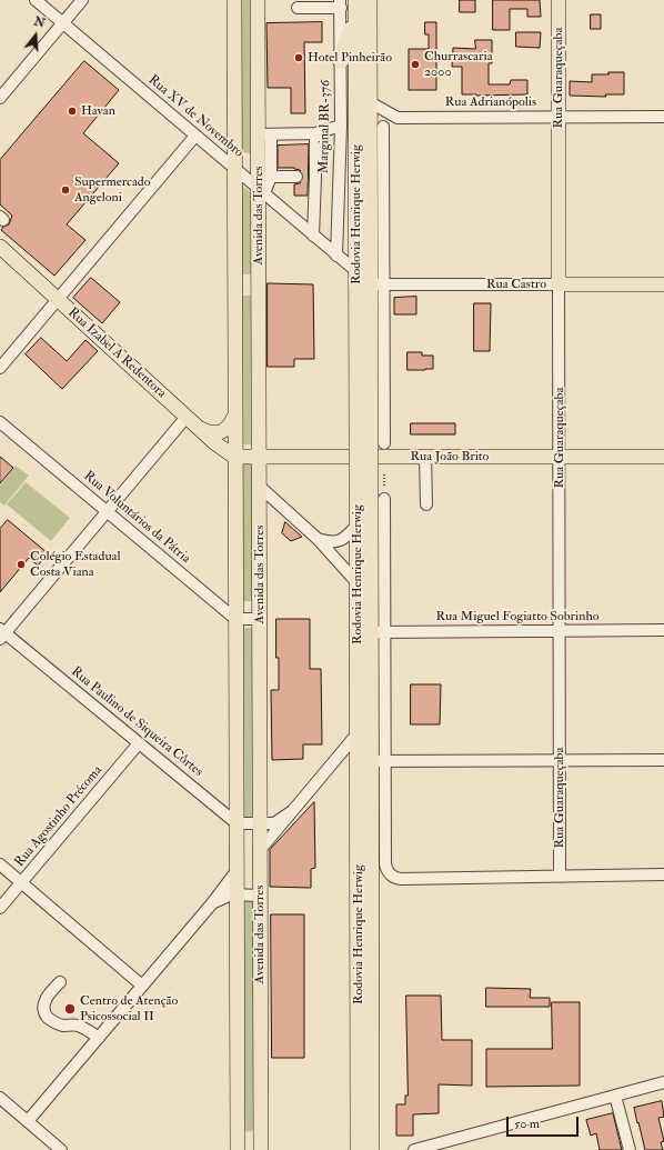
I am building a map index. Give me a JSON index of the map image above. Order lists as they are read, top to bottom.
{
  "streets": {
    "highway": ["Rodovia Henrique Herwig"],
    "main road": [
      "Rua Guaraqueçaba",
      "Avenida das Torres",
      "Rua Castro",
      "Rua Izabel A Redentora",
      "Rua João Brito"
    ],
    "street": [
      "Rua Adrianópolis",
      "Rua XV de Novembro",
      "Marginal BR-376",
      "Rua Voluntários da Pátria",
      "Rua Miguel Fogiatto Sobrinho",
      "Rua Paulino de Siqueira Côrtes",
      "Rua Agostinho Précoma"
    ]
  },
  "crossings": [
    ["Rua Guaraqueçaba", "Rua Adrianópolis"],
    ["Rua Guaraqueçaba", "Rua Castro"],
    ["Rua Guaraqueçaba", "Rua João Brito"],
    ["Rua Guaraqueçaba", "Rua Miguel Fogiatto Sobrinho"],
    ["Rua Adrianópolis", "Rodovia Henrique Herwig"],
    ["Rua XV de Novembro", "Marginal BR-376"],
    ["Rua XV de Novembro", "Rodovia Henrique Herwig"],
    ["Rua XV de Novembro", "Avenida das Torres"],
    ["Rodovia Henrique Herwig", "Rua Castro"],
    ["Rodovia Henrique Herwig", "Rua Miguel Fogiatto Sobrinho"],
    ["Avenida das Torres", "Rua Izabel A Redentora"],
    ["Avenida das Torres", "Rua João Brito"],
    ["Avenida das Torres", "Rua Voluntários da Pátria"],
    ["Avenida das Torres", "Rua Paulino de Siqueira Côrtes"],
    ["Rua Izabel A Redentora", "Rua João Brito"],
    ["Rua Paulino de Siqueira Côrtes", "Rua Agostinho Précoma"]
  ],
  "places": [
    "Hotel Pinheirão",
    "Churrascaria 2000",
    "Havan",
    "Supermercado Angeloni",
    "Colégio Estadual Costa Viana",
    "Centro de Atenção Psicossocial II"
  ],
  "scale_bar": "50 m",
  "north": "top"
}
